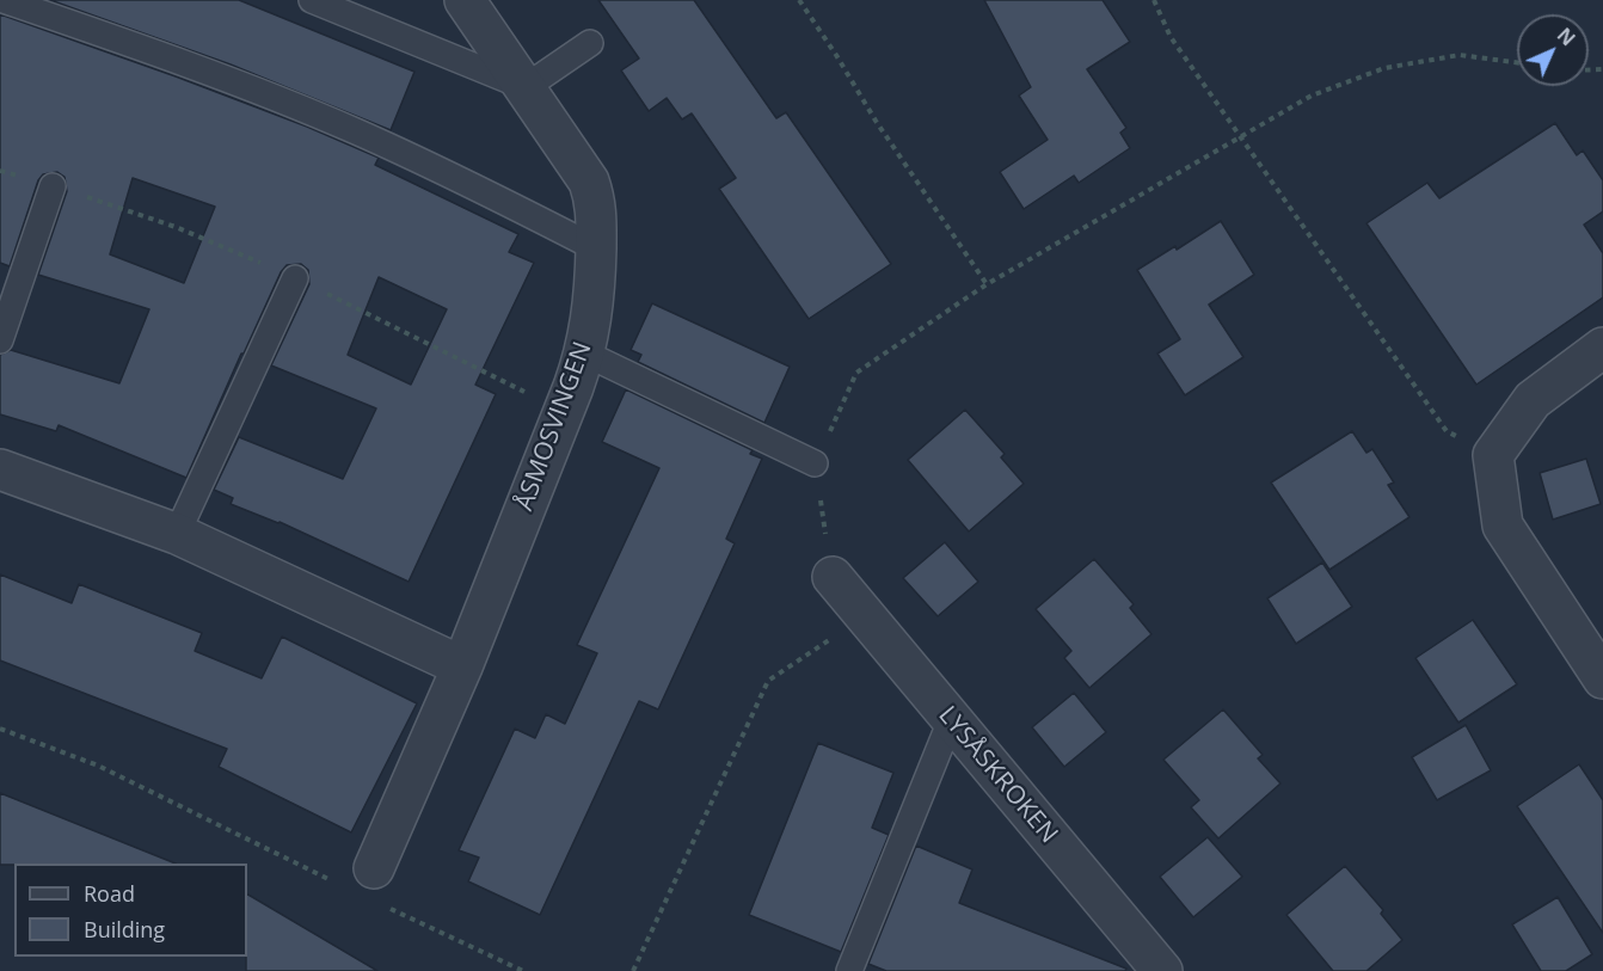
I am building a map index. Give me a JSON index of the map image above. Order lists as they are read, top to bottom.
{
  "streets": {
    "street": ["ÅSMOSVINGEN", "LYSÅSKROKEN"]
  },
  "legend": ["Road", "Building"],
  "north": "top right"
}
